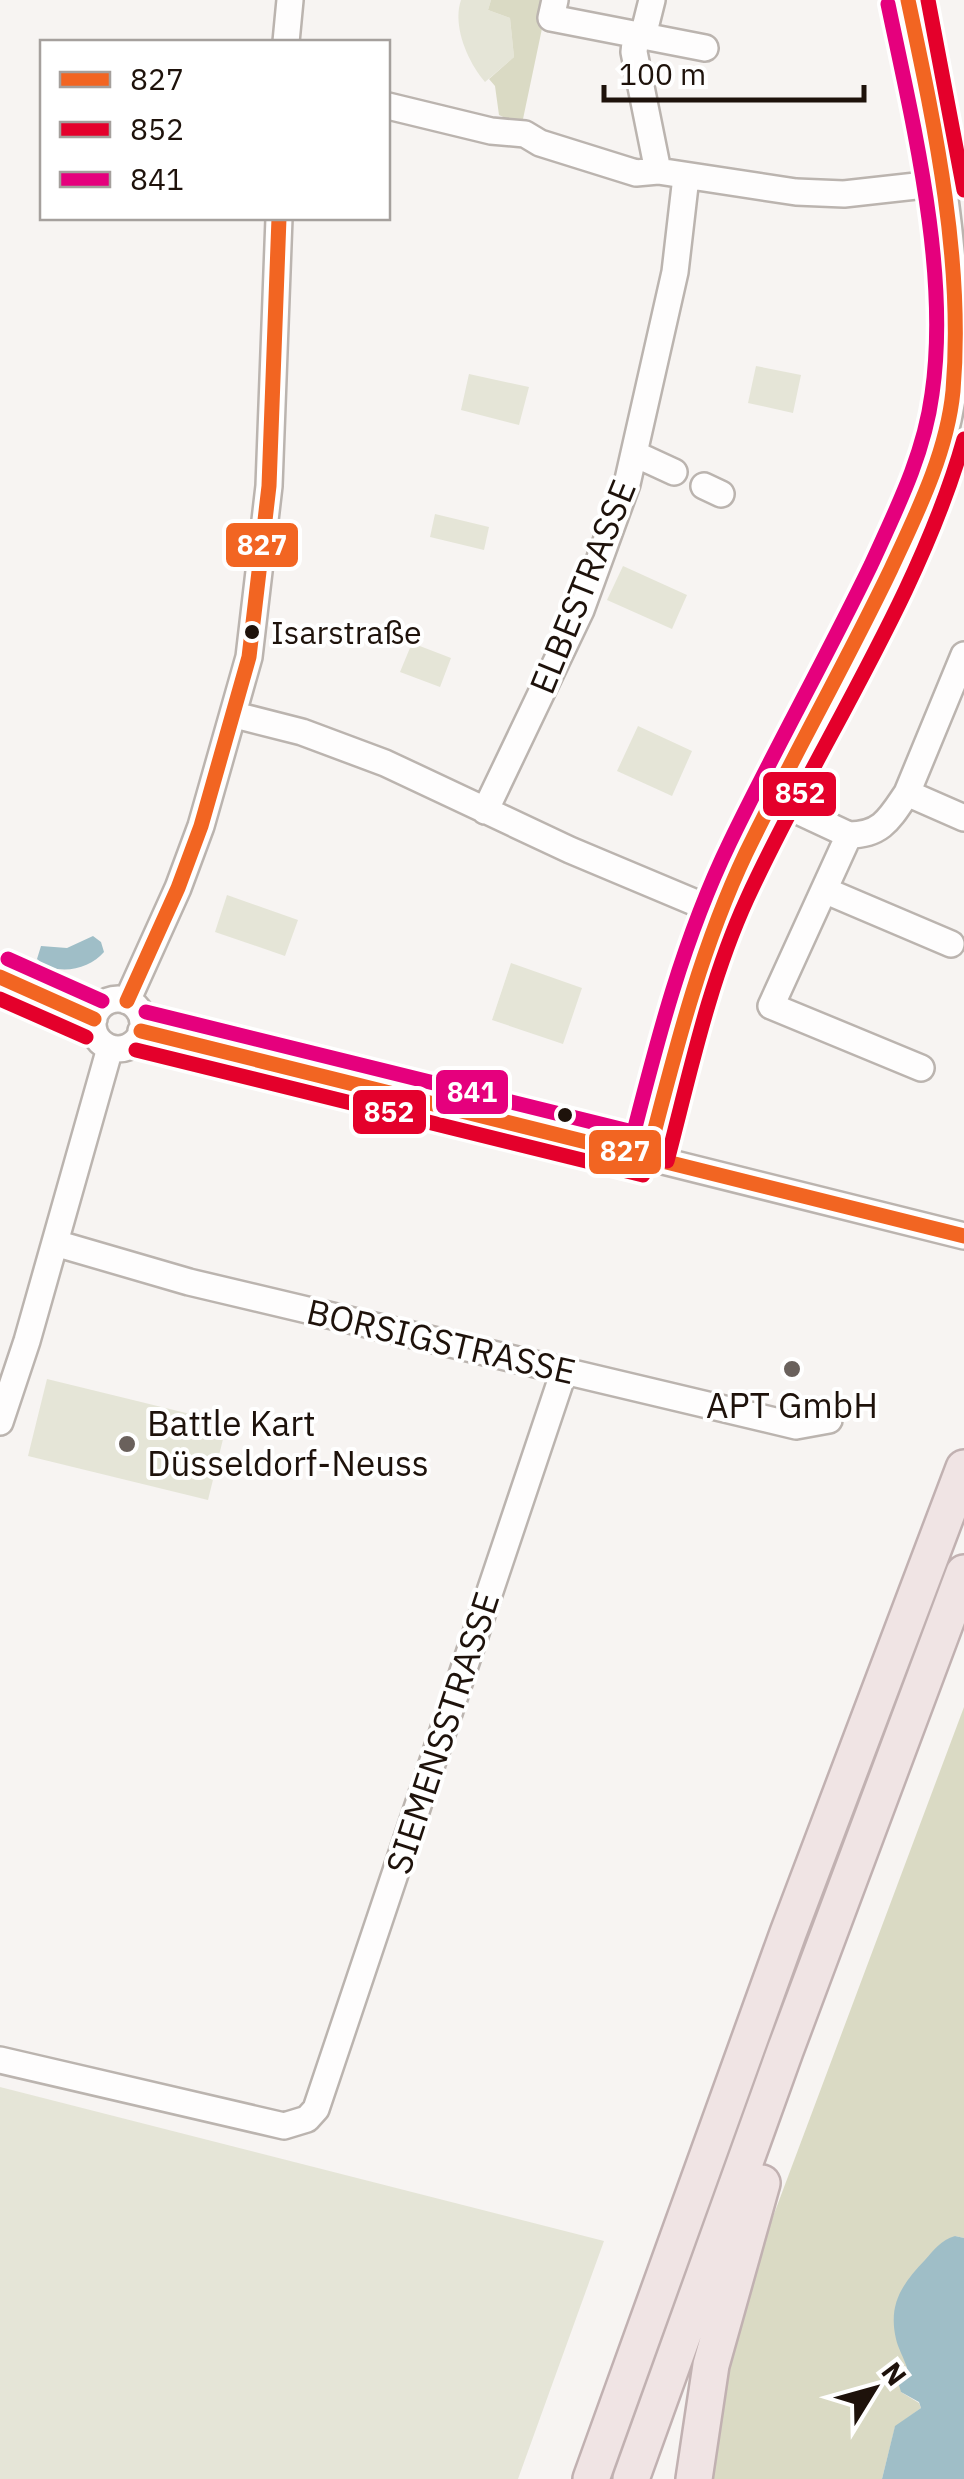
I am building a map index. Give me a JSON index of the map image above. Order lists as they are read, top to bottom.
{
  "streets": {
    "street": ["ELBESTRASSE", "BORSIGSTRASSE", "SIEMENSSTRASSE"]
  },
  "crossings": [
    ["BORSIGSTRASSE", "SIEMENSSTRASSE"]
  ],
  "places": ["Isarstraße", "APT GmbH", "Battle Kart Düsseldorf-Neuss"],
  "lines": ["transit line 827", "transit line 852", "transit line 841"],
  "legend": ["827", "852", "841"],
  "scale_bar": "100 m",
  "north": "top right"
}
